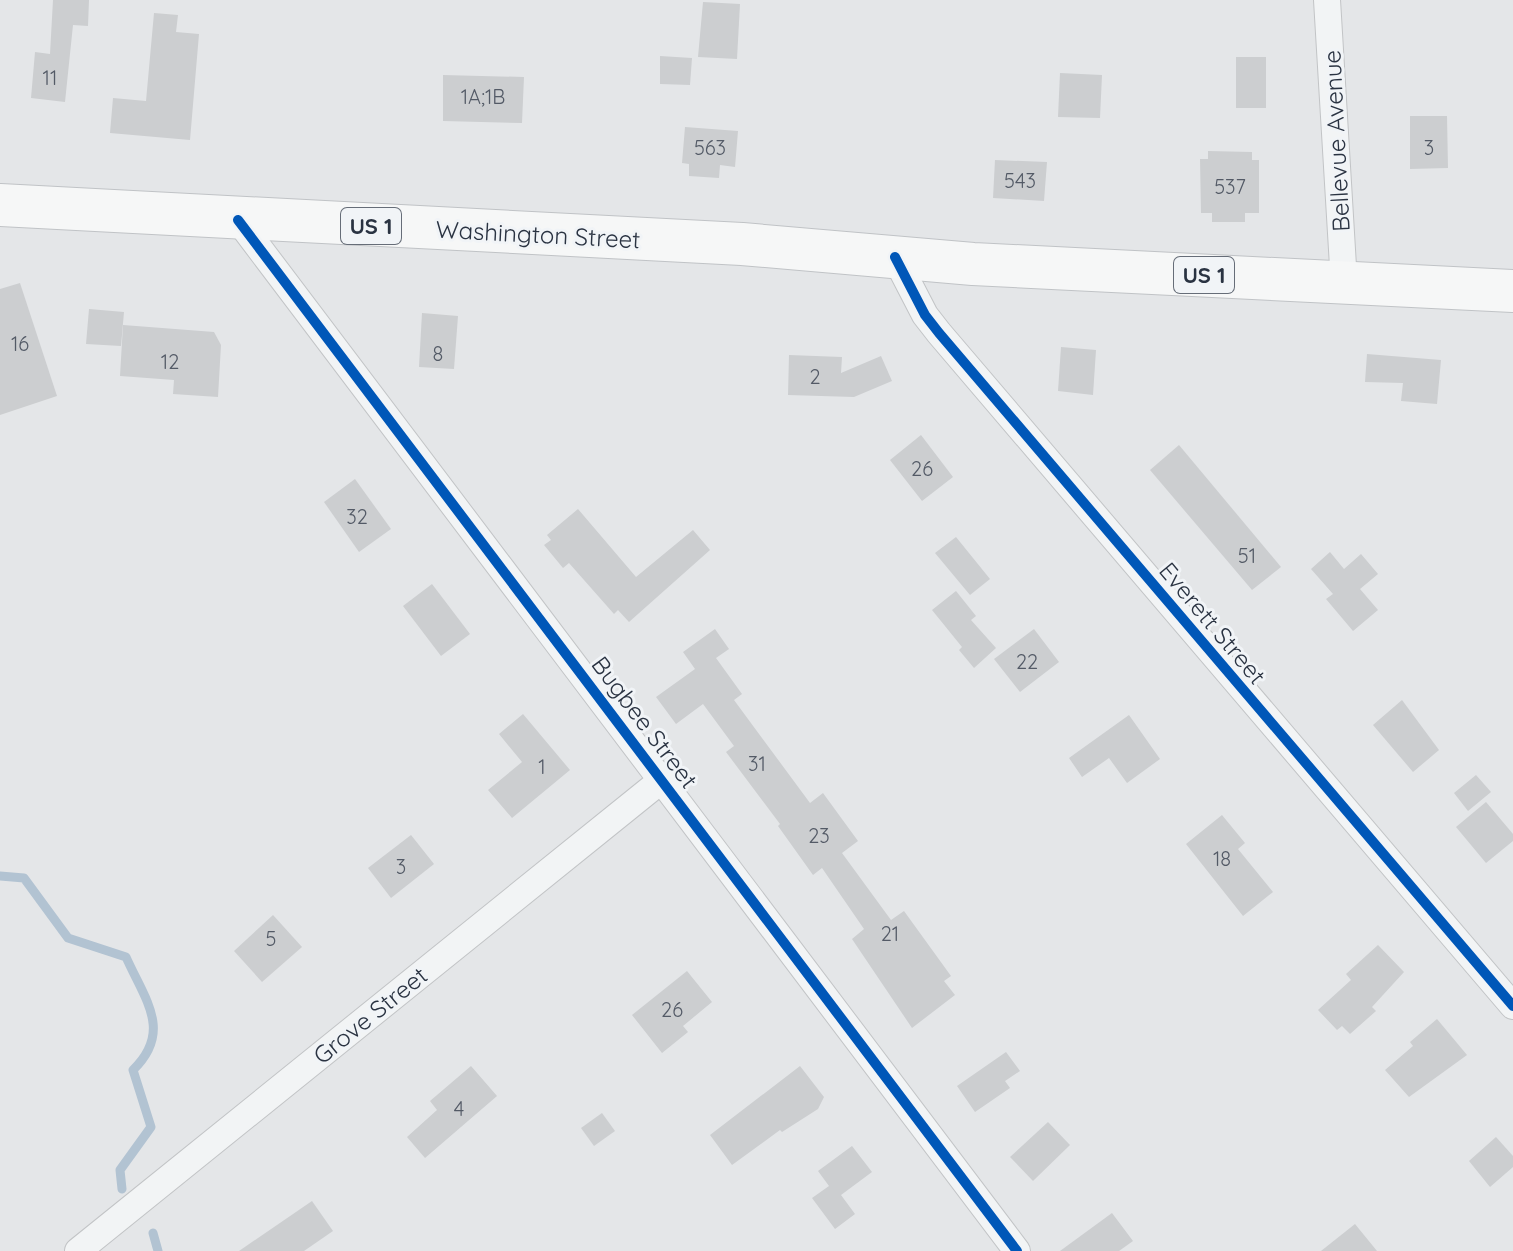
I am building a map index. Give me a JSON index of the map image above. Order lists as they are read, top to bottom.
{
  "streets": {
    "main road": ["US 1", "Washington Street"],
    "street": [
      "Bellevue Avenue",
      "Everett Street",
      "Bugbee Street",
      "Grove Street"
    ]
  },
  "crossings": [
    ["Bellevue Avenue", "US 1"],
    ["US 1", "Washington Street"],
    ["US 1", "Everett Street"],
    ["Washington Street", "Everett Street"],
    ["Washington Street", "Bugbee Street"],
    ["Bugbee Street", "Grove Street"]
  ],
  "house_numbers": [
    "11",
    "1A;1B",
    "563",
    "3",
    "543",
    "537",
    "16",
    "8",
    "12",
    "2",
    "26",
    "32",
    "51",
    "22",
    "31",
    "1",
    "23",
    "18",
    "3",
    "21",
    "5",
    "26",
    "4"
  ]
}
